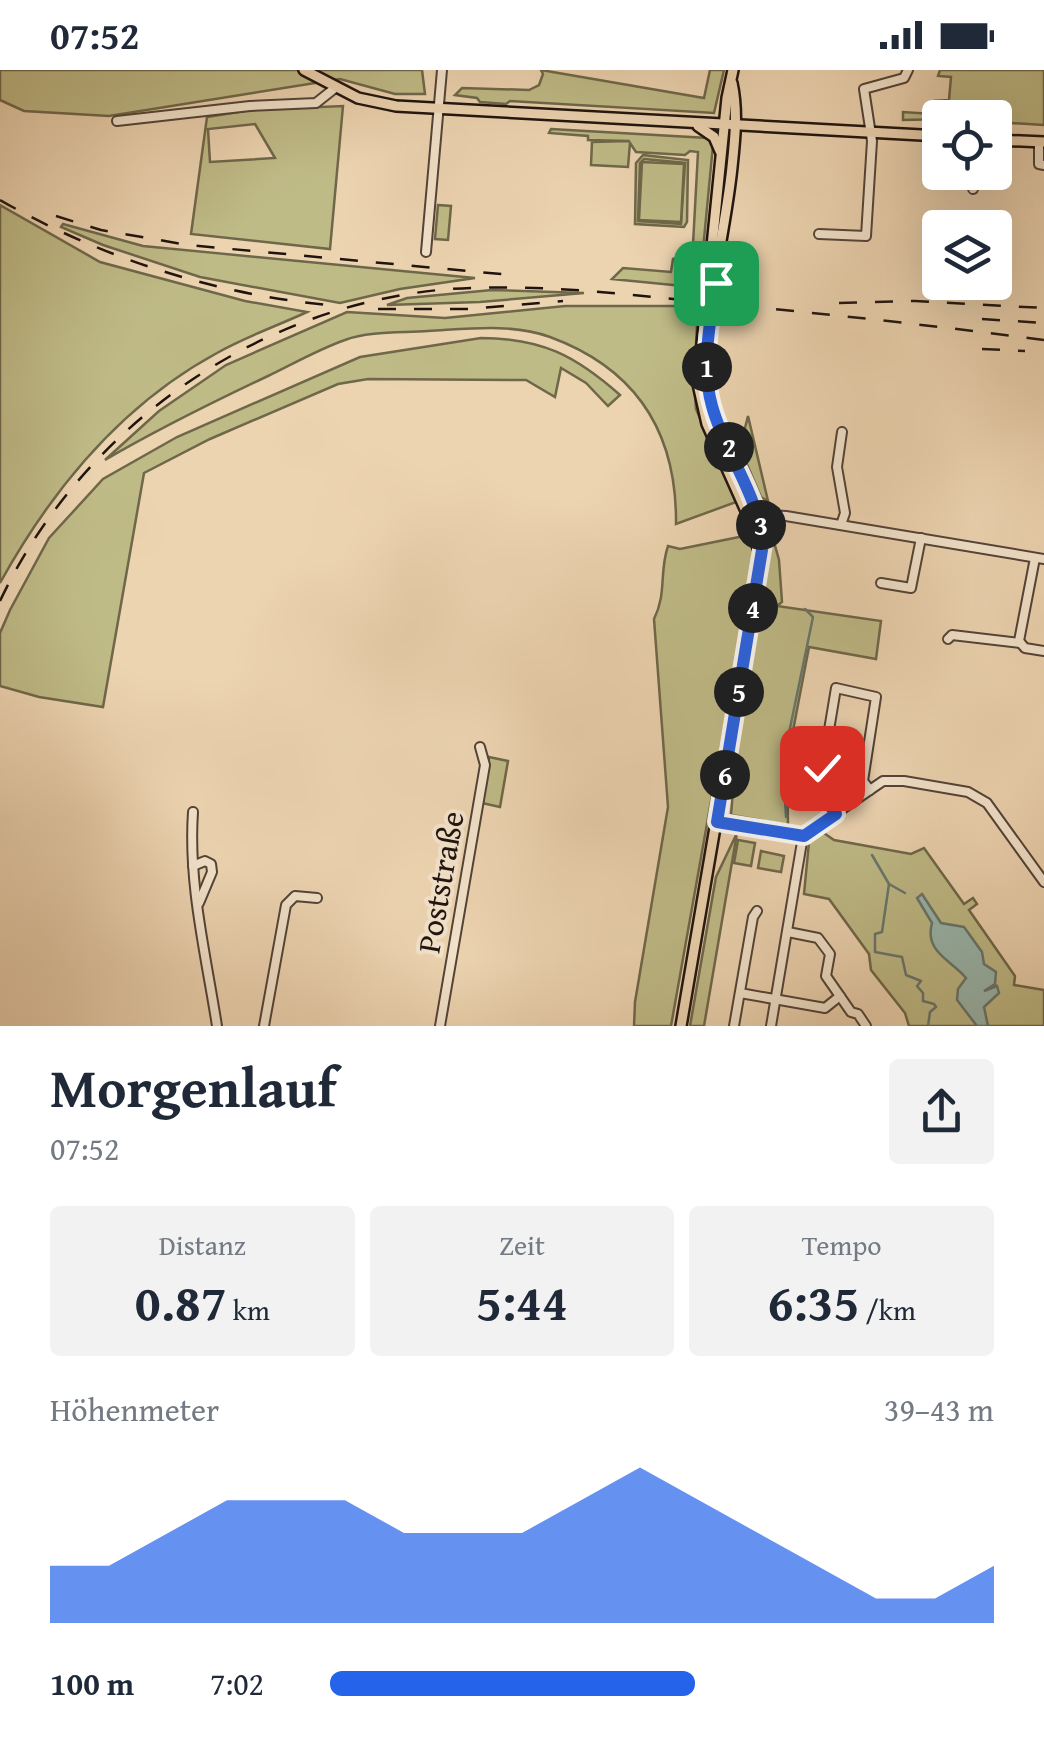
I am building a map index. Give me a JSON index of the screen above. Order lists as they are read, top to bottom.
{
  "streets": {
    "street": ["Poststraße"]
  },
  "page": {
    "status": "07:52",
    "pins": [
      "1",
      "2",
      "3",
      "4",
      "5",
      "6"
    ],
    "heading": ["Morgenlauf", "07:52"],
    "stats": [
      ["Distanz", "0.87 km"],
      ["Zeit", "5:44"],
      ["Tempo", "6:35 /km"]
    ],
    "chart": ["Höhenmeter", "39–43 m"],
    "list": [
      {
        "name": "100 m",
        "note": "7:02"
      }
    ]
  }
}
